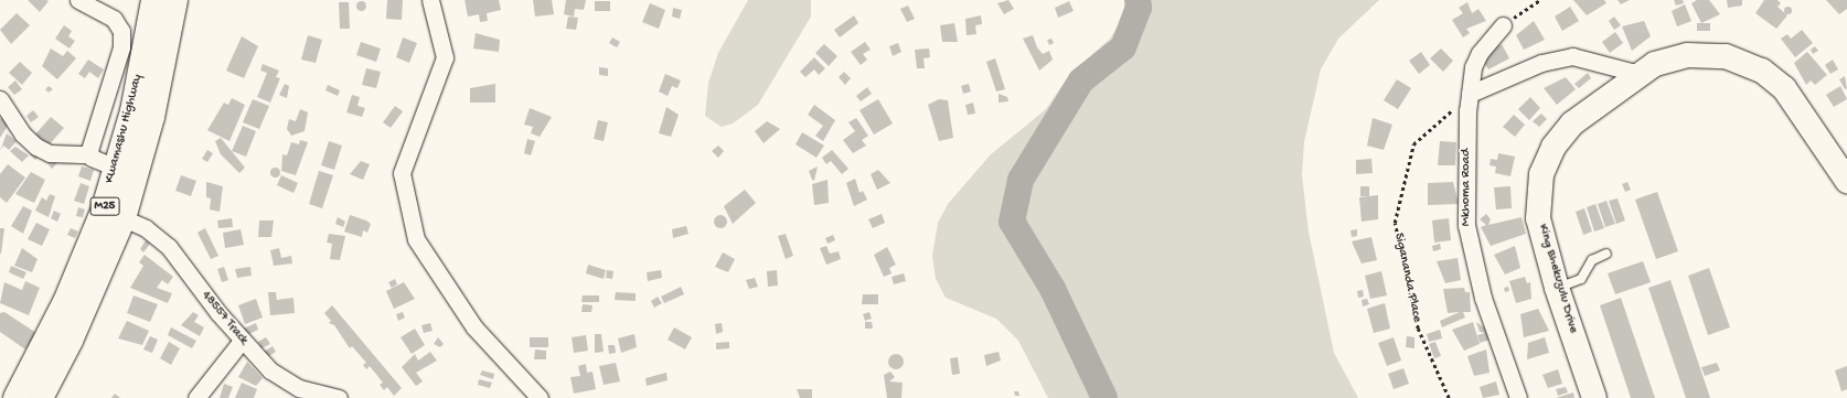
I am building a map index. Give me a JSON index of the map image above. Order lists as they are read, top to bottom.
{
  "streets": {
    "main road": ["Kwamashu Highway", "M25", "King Bhekuzulu Drive"],
    "street": ["Mkhoma Road", "48557 Track"],
    "path": ["Sigananda Place"]
  },
  "crossings": [
    ["Kwamashu Highway", "48557 Track"],
    ["Mkhoma Road", "Sigananda Place"]
  ]
}
